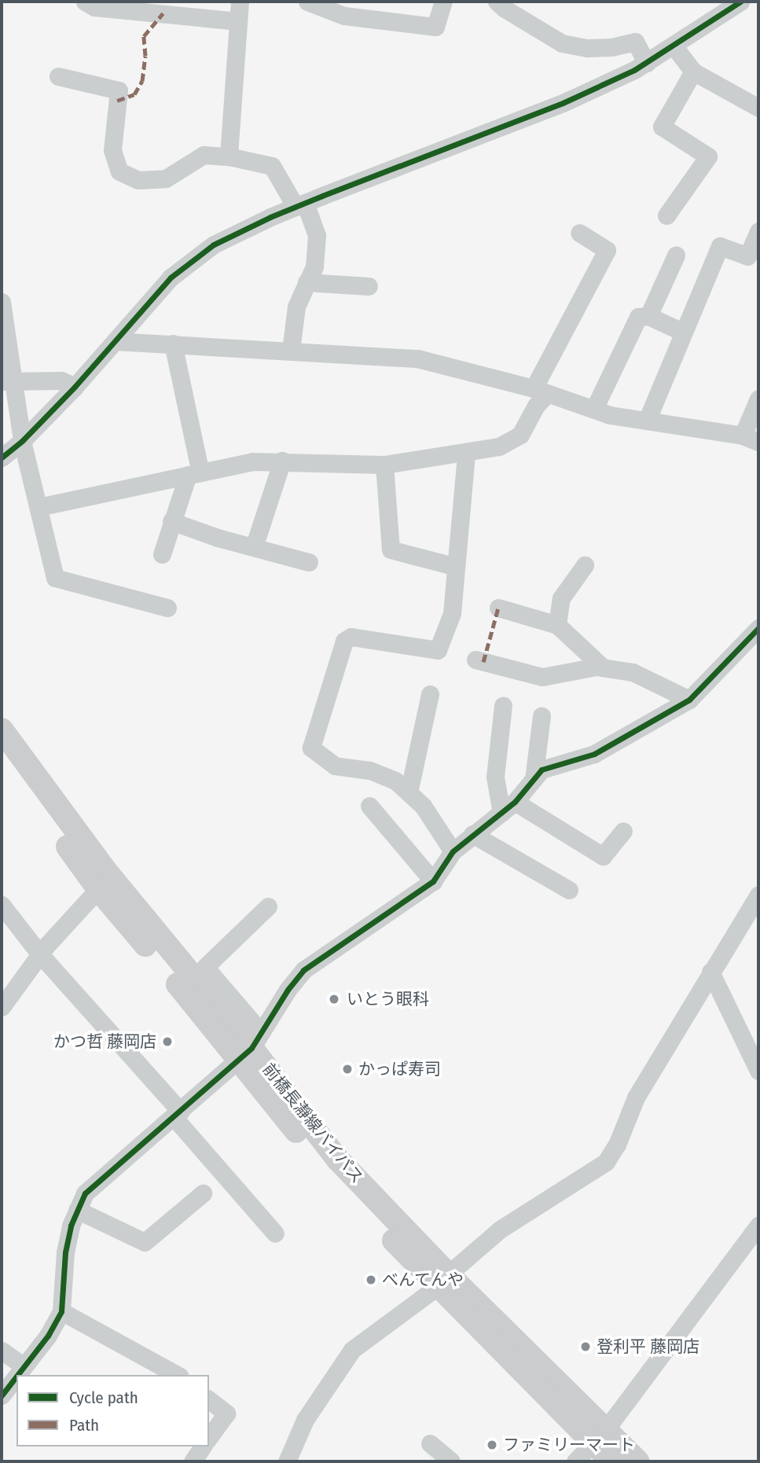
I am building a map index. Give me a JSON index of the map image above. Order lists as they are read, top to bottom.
{
  "streets": {
    "main road": ["前橋長瀞線バイパス"]
  },
  "places": [
    "いとう眼科",
    "かつ哲 藤岡店",
    "かっぱ寿司",
    "べんてんや",
    "登利平 藤岡店",
    "ファミリーマート"
  ],
  "legend": ["Cycle path", "Path"]
}
